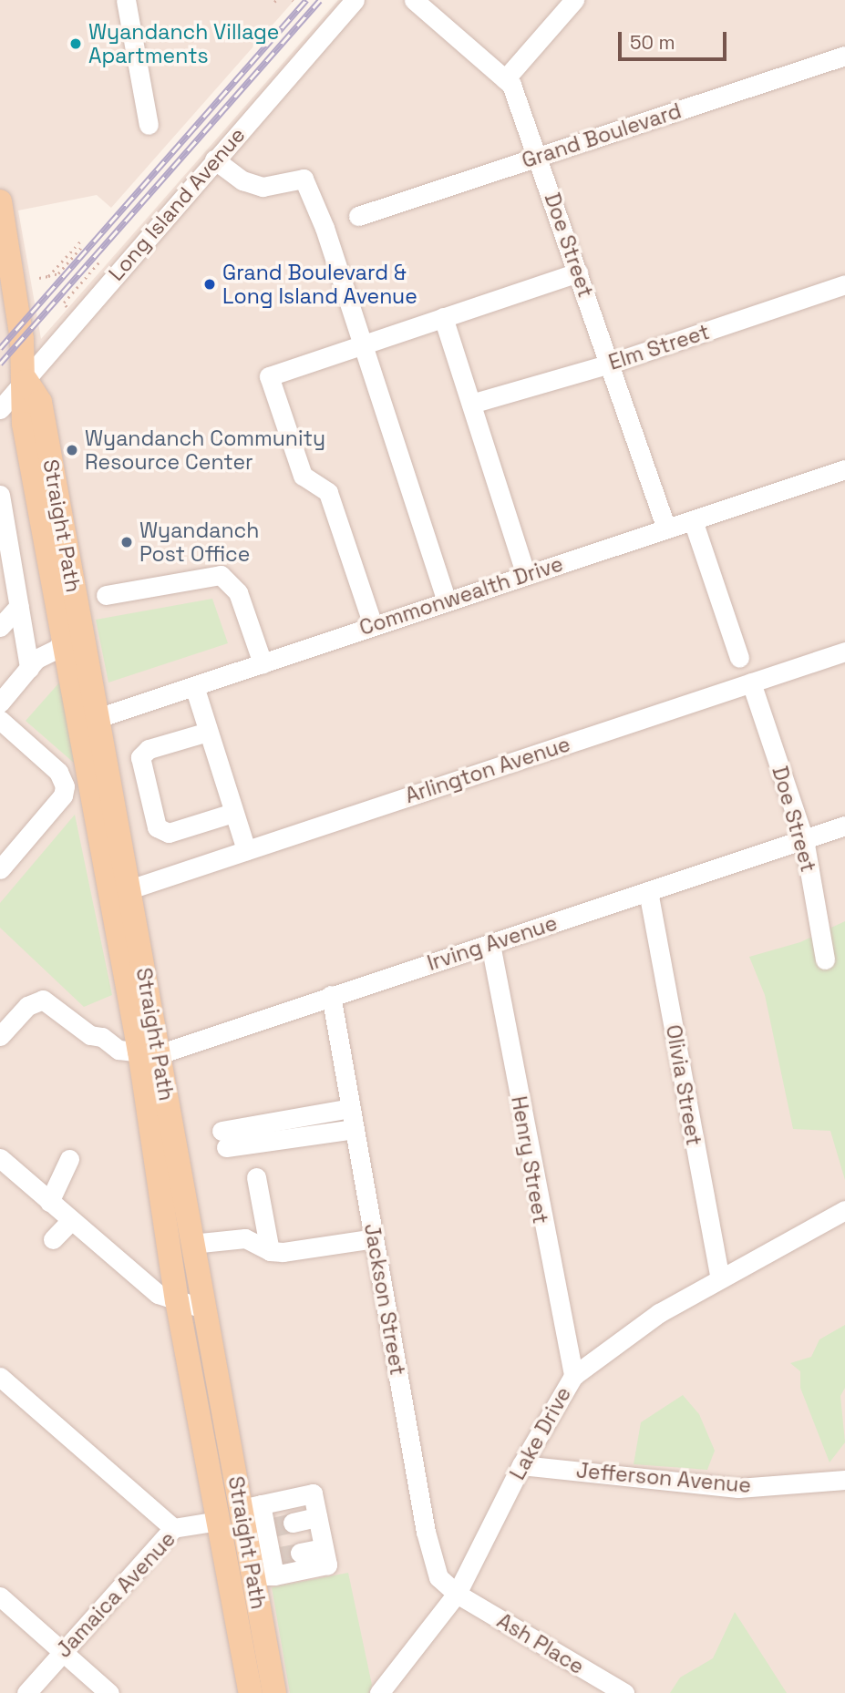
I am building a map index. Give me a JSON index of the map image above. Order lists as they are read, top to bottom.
{
  "streets": {
    "main road": ["Straight Path"],
    "street": [
      "Grand Boulevard",
      "Long Island Avenue",
      "Doe Street",
      "Elm Street",
      "Commonwealth Drive",
      "Arlington Avenue",
      "Irving Avenue",
      "Olivia Street",
      "Henry Street",
      "Jackson Street",
      "Lake Drive",
      "Jefferson Avenue",
      "Jamaica Avenue",
      "Ash Place"
    ]
  },
  "crossings": [
    ["Grand Boulevard", "Doe Street"],
    ["Long Island Avenue", "Straight Path"],
    ["Doe Street", "Elm Street"],
    ["Doe Street", "Commonwealth Drive"],
    ["Doe Street", "Arlington Avenue"],
    ["Doe Street", "Irving Avenue"],
    ["Straight Path", "Commonwealth Drive"],
    ["Straight Path", "Arlington Avenue"],
    ["Straight Path", "Irving Avenue"],
    ["Straight Path", "Jamaica Avenue"],
    ["Irving Avenue", "Olivia Street"],
    ["Irving Avenue", "Henry Street"],
    ["Irving Avenue", "Jackson Street"],
    ["Olivia Street", "Lake Drive"],
    ["Henry Street", "Lake Drive"],
    ["Jackson Street", "Lake Drive"],
    ["Jackson Street", "Ash Place"],
    ["Lake Drive", "Jefferson Avenue"],
    ["Lake Drive", "Ash Place"]
  ],
  "places": [
    "Wyandanch Village Apartments",
    "Grand Boulevard & Long Island Avenue",
    "Wyandanch Community Resource Center",
    "Wyandanch Post Office"
  ],
  "scale_bar": "50 m"
}
